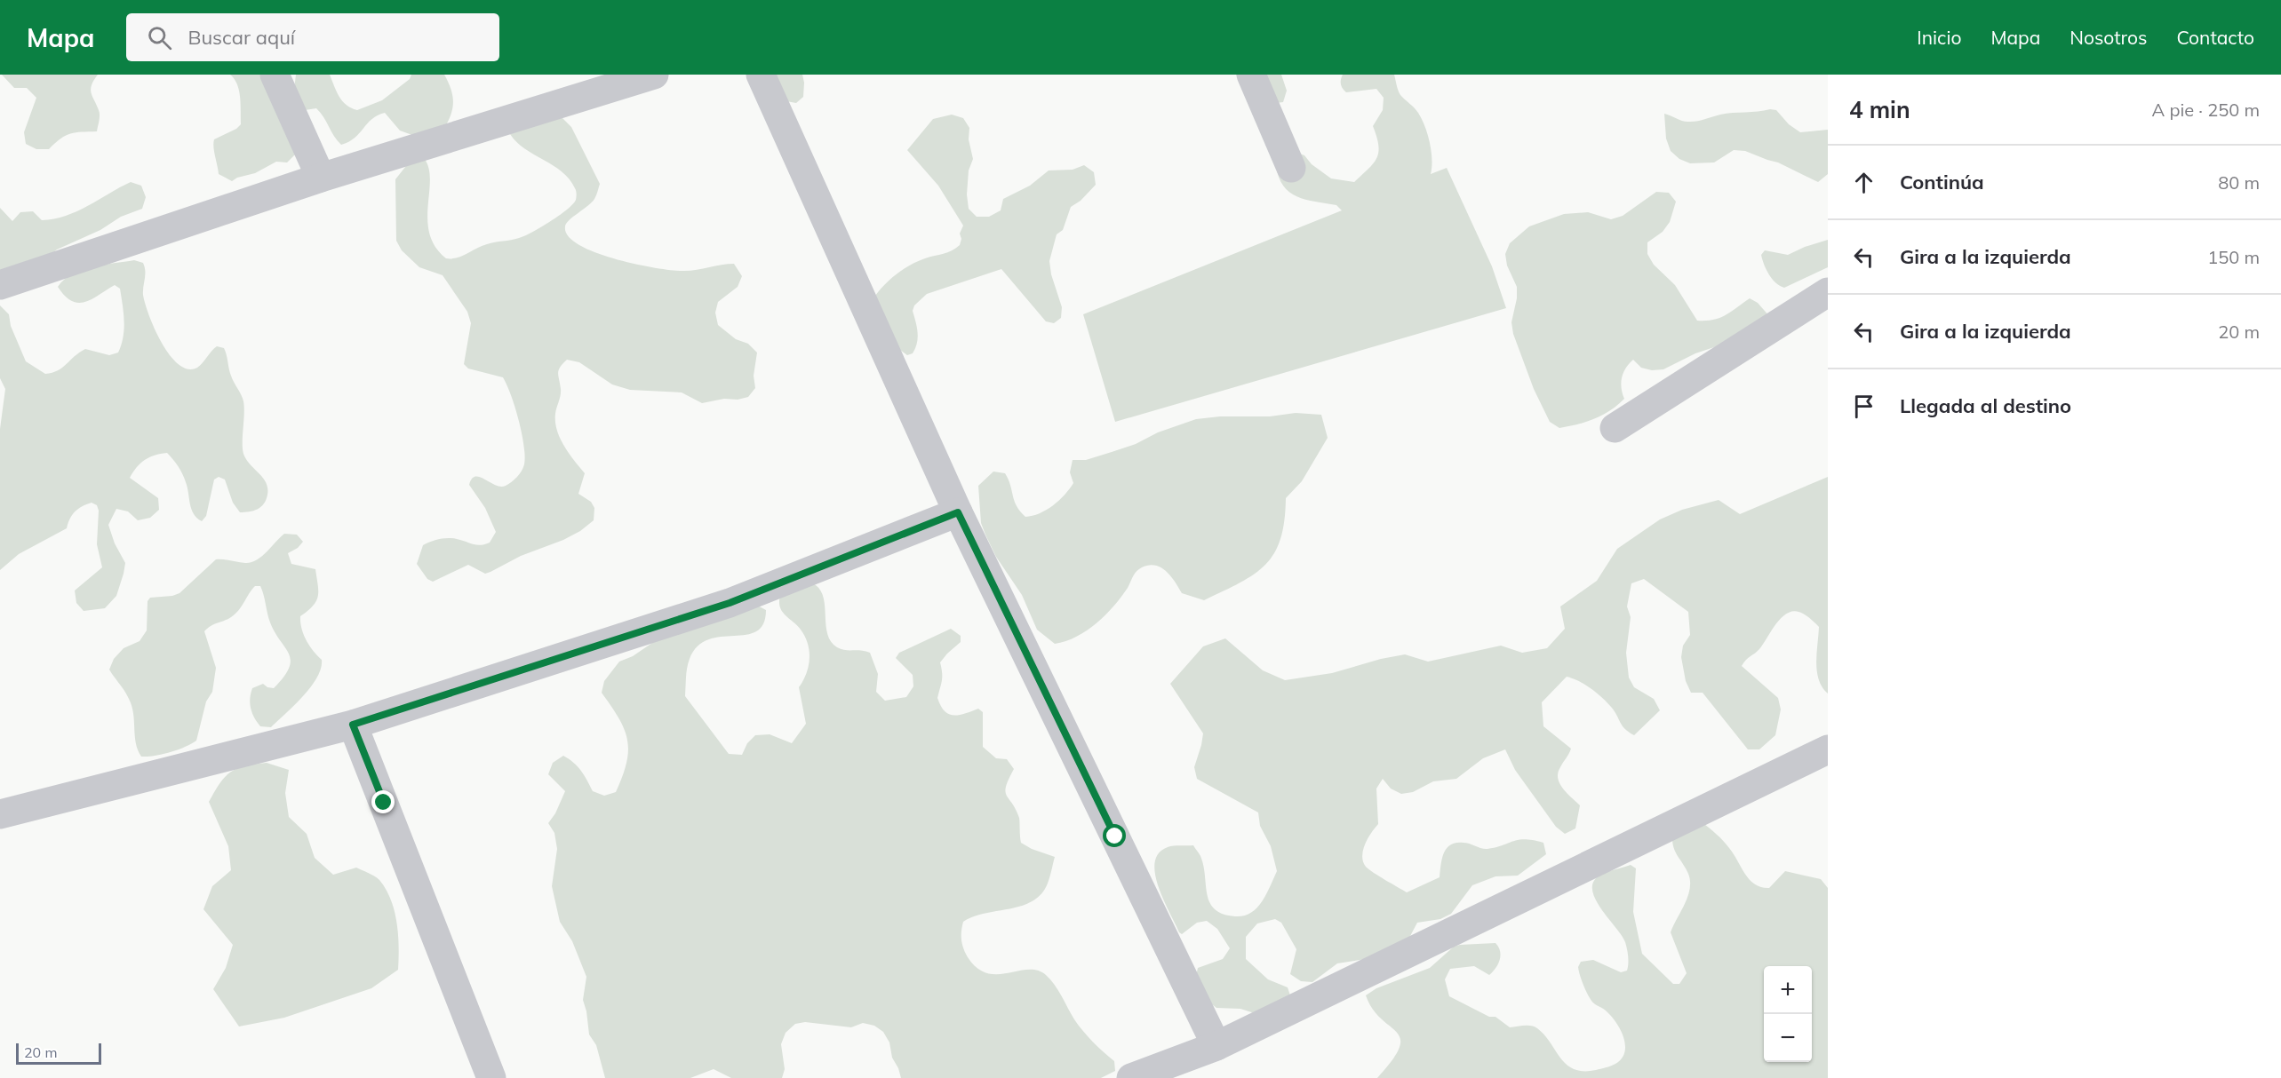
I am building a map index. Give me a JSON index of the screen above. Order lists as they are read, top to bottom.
{
  "scale_bar": "20 m",
  "page": {
    "header": "Mapa",
    "search": "Buscar aquí",
    "nav": [
      "Inicio",
      "Mapa",
      "Nosotros",
      "Contacto"
    ],
    "heading": ["4 min", "A pie · 250 m"],
    "list": [
      ["Continúa", "80 m"],
      ["Gira a la izquierda", "150 m"],
      ["Gira a la izquierda", "20 m"],
      "Llegada al destino"
    ],
    "map_buttons": ["+", "−"],
    "scale": "20 m"
  }
}
